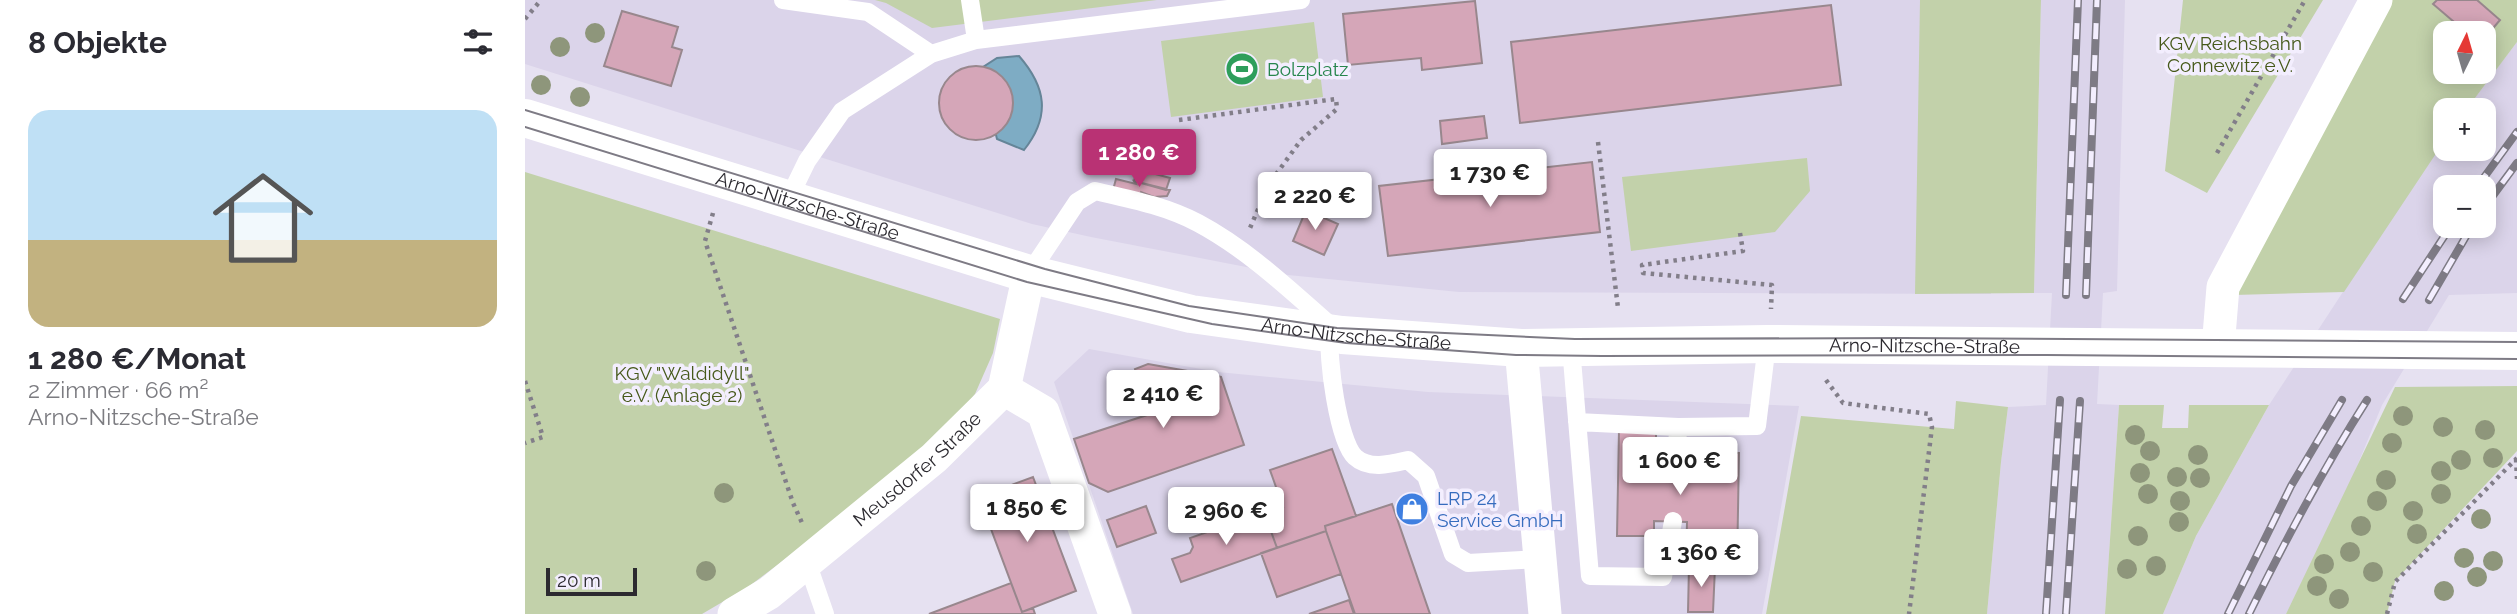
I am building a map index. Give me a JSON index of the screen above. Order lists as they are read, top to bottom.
{
  "streets": {
    "main road": ["Arno-Nitzsche-Straße"],
    "street": ["Meusdorfer Straße"]
  },
  "parks": ["KGV Reichsbahn Connewitz e.V.", "KGV \"Waldidyll\" e.V. (Anlage 2)"],
  "places": {
    "sports": ["Bolzplatz"],
    "shop": ["LRP 24 Service GmbH"]
  },
  "scale_bar": "20 m",
  "north": "top",
  "page": {
    "heading": "8 Objekte",
    "map_buttons": ["+", "−"],
    "list": [
      {
        "name": "1 280 €/Monat",
        "note": "2 Zimmer · 66 m² · Arno-Nitzsche-Straße"
      }
    ],
    "price": [
      "1 280 €",
      "1 730 €",
      "2 220 €",
      "2 410 €",
      "1 600 €",
      "1 850 €",
      "2 960 €",
      "1 360 €"
    ],
    "scale": "20 m"
  }
}
